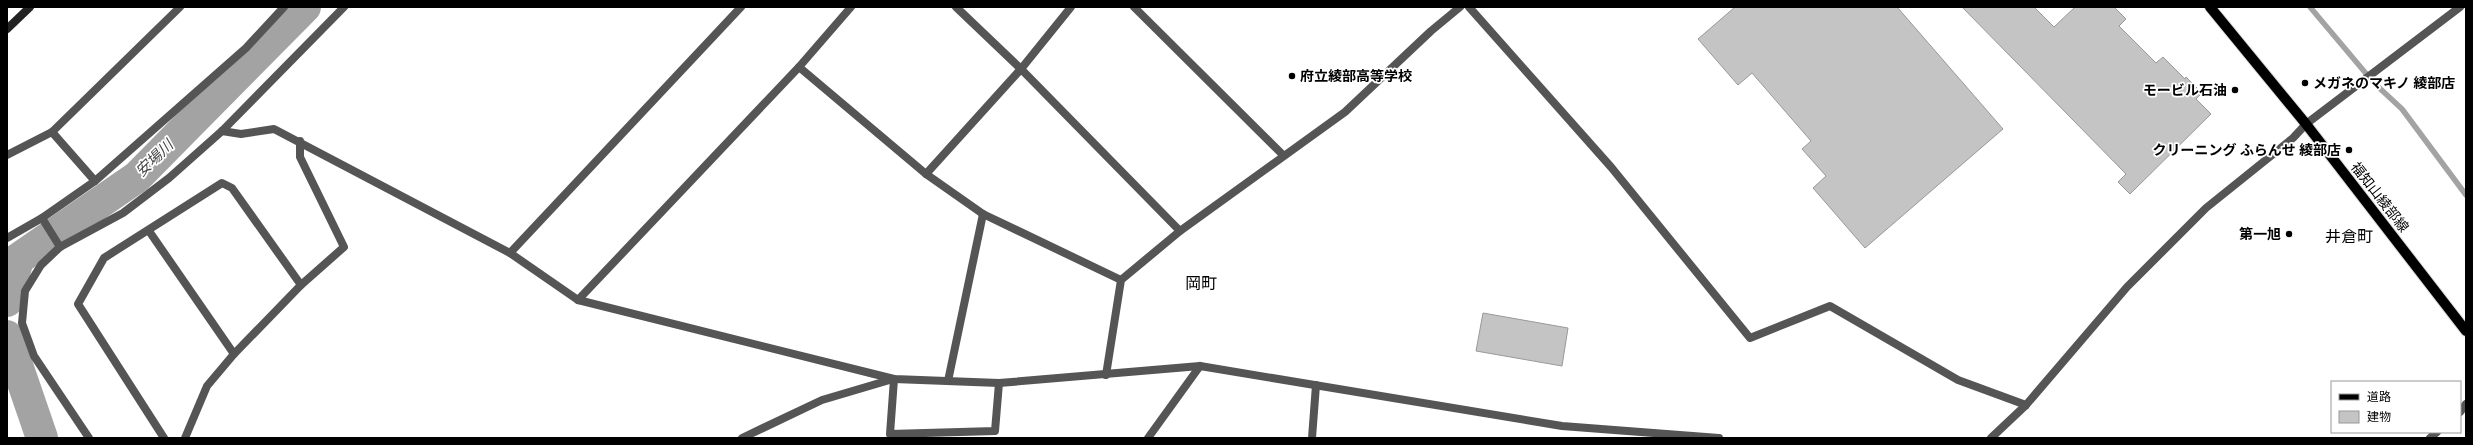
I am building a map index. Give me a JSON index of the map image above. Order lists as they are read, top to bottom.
{
  "streets": {
    "main road": ["福知山綾部線"]
  },
  "districts": ["井倉町", "岡町"],
  "water": ["安場川"],
  "places": [
    "府立綾部高等学校",
    "メガネのマキノ 綾部店",
    "モービル石油",
    "クリーニング ふらんせ 綾部店",
    "第一旭"
  ],
  "legend": ["道路", "建物"]
}
